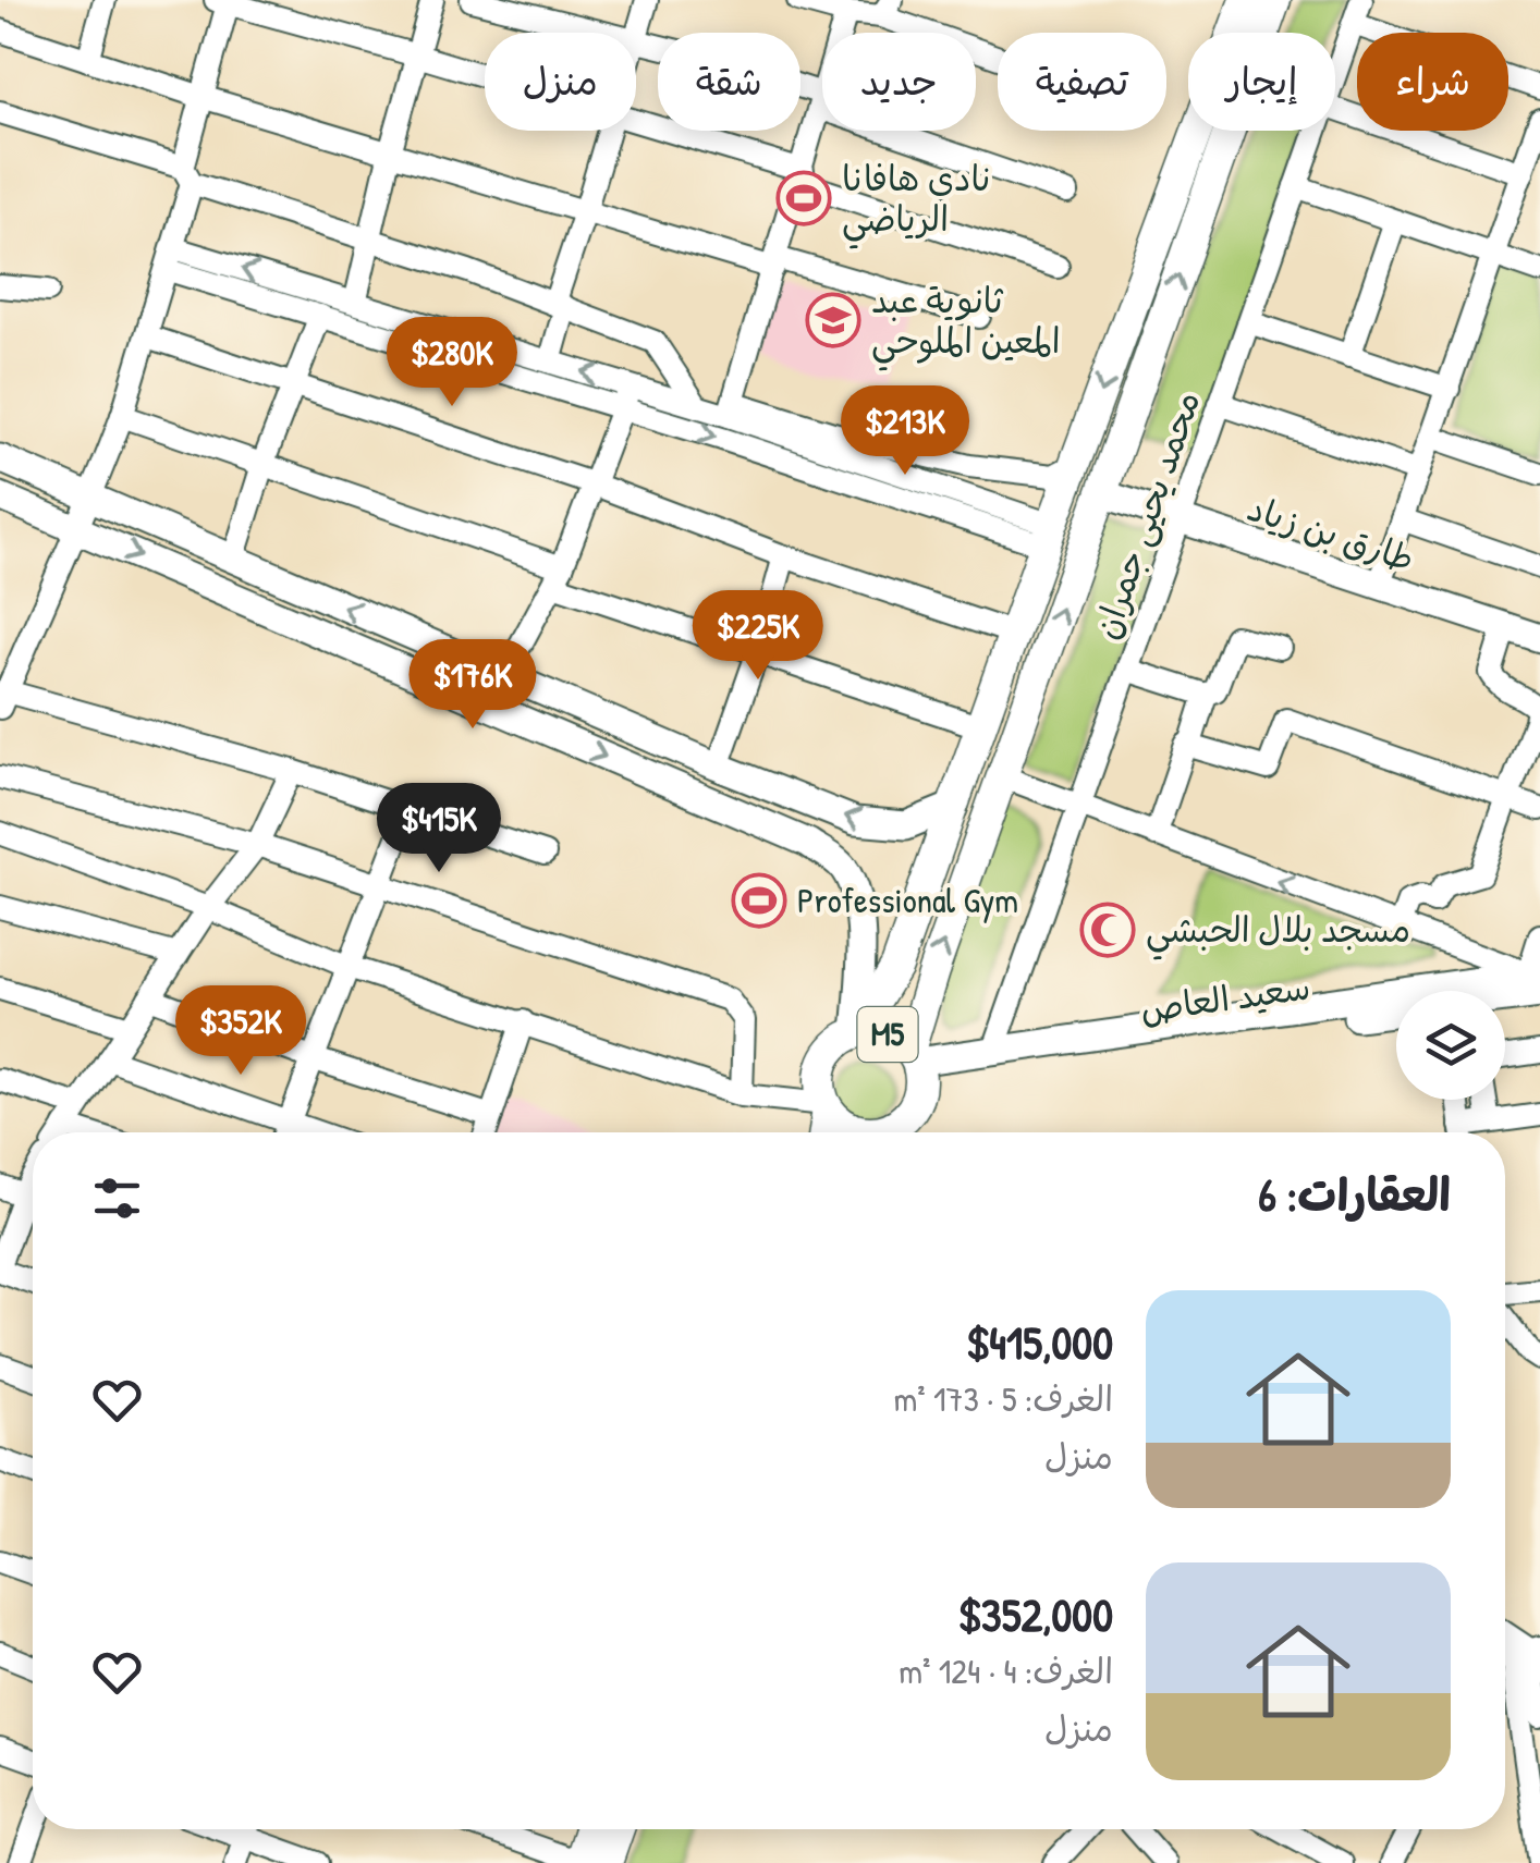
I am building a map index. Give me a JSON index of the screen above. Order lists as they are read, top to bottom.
{
  "streets": {
    "highway": ["M5"],
    "main road": ["طارق بن زياد", "سعيد العاص"],
    "street": ["محمد يحيى جمران"]
  },
  "crossings": [
    ["محمد يحيى جمران", "طارق بن زياد"],
    ["سعيد العاص", "M5"]
  ],
  "places": {
    "sports": ["نادي هافانا الرياضي", "Professional Gym"],
    "school or university": ["ثانوية عبد المعين الملوحي"],
    "mosque": ["مسجد بلال الحبشي"]
  },
  "page": {
    "chip": [
      "شراء",
      "إيجار",
      "تصفية",
      "جديد",
      "شقة",
      "منزل"
    ],
    "price": [
      "$280K",
      "$213K",
      "$225K",
      "$176K",
      "$415K",
      "$352K"
    ],
    "heading": "العقارات: 6",
    "list": [
      {
        "name": "$415,000",
        "note": "الغرف: 5 · 173 m² · منزل"
      },
      {
        "name": "$352,000",
        "note": "الغرف: 4 · 124 m² · منزل"
      }
    ]
  }
}
